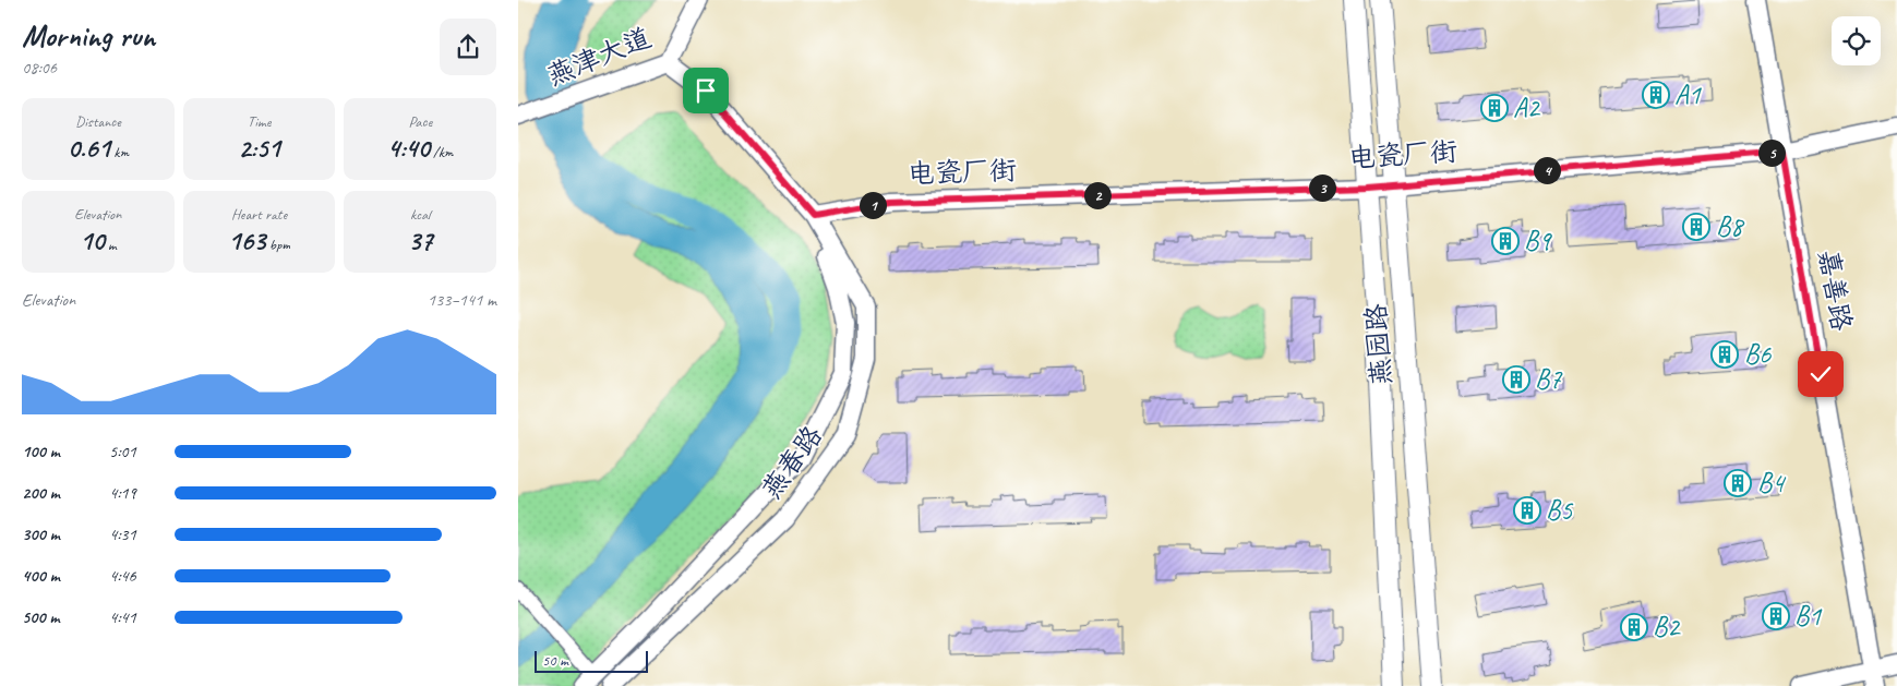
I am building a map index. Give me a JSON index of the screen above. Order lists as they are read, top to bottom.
{
  "streets": {
    "main road": ["燕园路"],
    "street": [
      "燕津大道",
      "电瓷厂街",
      "嘉善路",
      "燕春路"
    ]
  },
  "crossings": [
    ["燕津大道", "燕春路"],
    ["电瓷厂街", "嘉善路"],
    ["电瓷厂街", "燕园路"],
    ["电瓷厂街", "燕春路"]
  ],
  "places": {
    "building": [
      "A1",
      "A2",
      "B8",
      "B9",
      "B6",
      "B7",
      "B4",
      "B5",
      "B1",
      "B2"
    ]
  },
  "scale_bar": "50 m",
  "page": {
    "heading": ["Morning run", "08:06"],
    "stats": [
      ["Distance", "0.61 km"],
      ["Time", "2:51"],
      ["Pace", "4:40 /km"],
      ["Elevation", "10 m"],
      ["Heart rate", "163 bpm"],
      ["kcal", "37"]
    ],
    "pins": [
      "5",
      "4",
      "3",
      "2",
      "1"
    ],
    "chart": ["Elevation", "133–141 m"],
    "list": [
      {
        "name": "100 m",
        "note": "5:01"
      },
      {
        "name": "200 m",
        "note": "4:19"
      },
      {
        "name": "300 m",
        "note": "4:31"
      },
      {
        "name": "400 m",
        "note": "4:46"
      },
      {
        "name": "500 m",
        "note": "4:41"
      }
    ],
    "scale": "50 m"
  }
}
